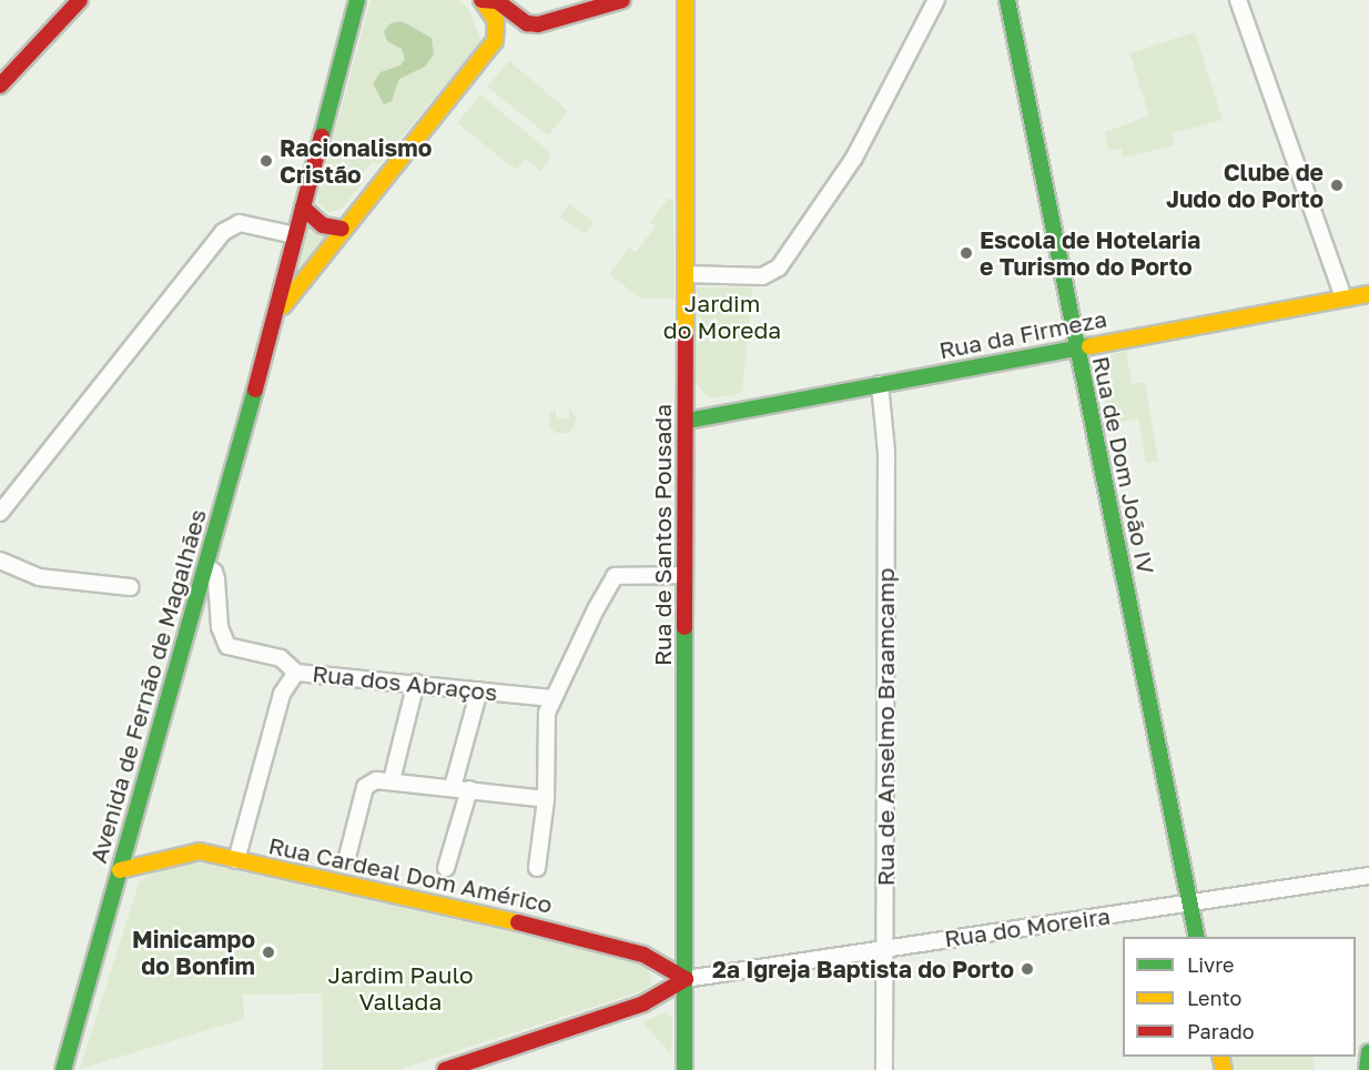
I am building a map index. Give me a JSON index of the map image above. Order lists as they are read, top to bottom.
{
  "streets": {
    "street": [
      "Rua da Firmeza",
      "Rua de Dom João IV",
      "Rua de Santos Pousada",
      "Rua dos Abraços",
      "Avenida de Fernão de Magalhães",
      "Rua de Anselmo Braamcamp",
      "Rua Cardeal Dom Américo",
      "Rua do Moreira"
    ]
  },
  "crossings": [
    ["Rua da Firmeza", "Rua de Dom João IV"],
    ["Rua da Firmeza", "Rua de Santos Pousada"],
    ["Rua da Firmeza", "Rua de Anselmo Braamcamp"],
    ["Rua de Dom João IV", "Rua do Moreira"],
    ["Rua de Santos Pousada", "Rua Cardeal Dom Américo"],
    ["Rua de Santos Pousada", "Rua do Moreira"],
    ["Rua dos Abraços", "Rua Cardeal Dom Américo"],
    ["Avenida de Fernão de Magalhães", "Rua Cardeal Dom Américo"],
    ["Rua de Anselmo Braamcamp", "Rua do Moreira"],
    ["Rua Cardeal Dom Américo", "Rua do Moreira"]
  ],
  "parks": ["Jardim do Moreda", "Jardim Paulo Vallada"],
  "places": [
    "Racionalismo Cristão",
    "Clube de Judo do Porto",
    "Escola de Hotelaria e Turismo do Porto",
    "Minicampo do Bonfim",
    "2ª Igreja Baptista do Porto"
  ],
  "legend": ["Livre", "Lento", "Parado"]
}
